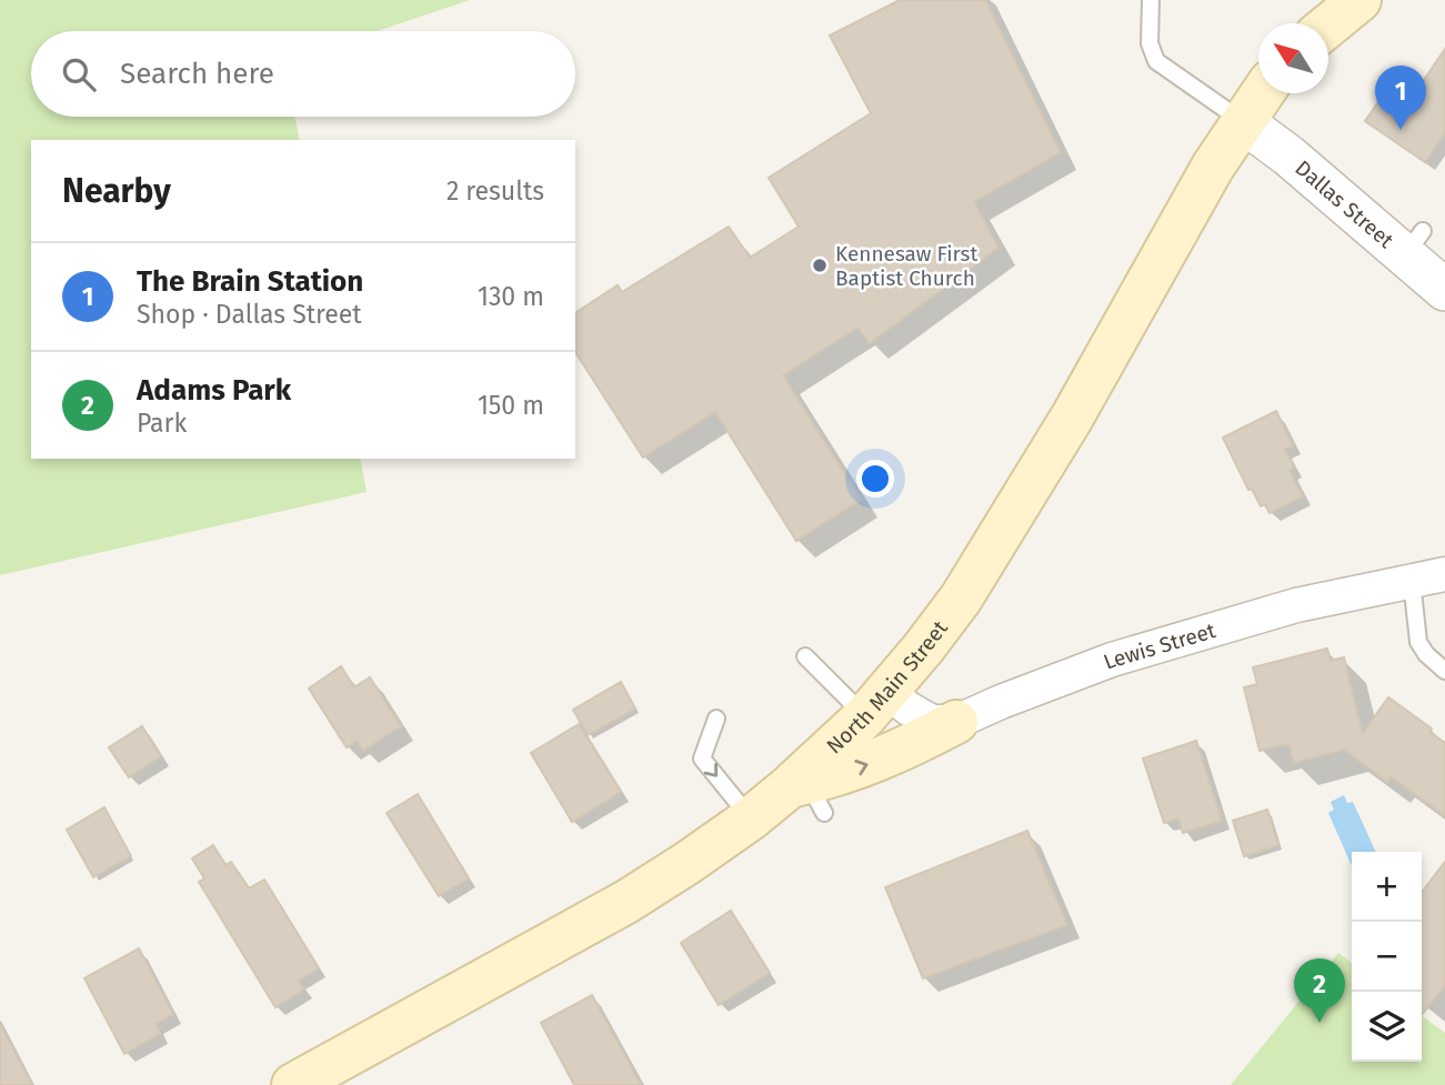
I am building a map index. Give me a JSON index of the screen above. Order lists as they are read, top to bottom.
{
  "streets": {
    "main road": ["North Main Street"],
    "street": ["Dallas Street", "Lewis Street"]
  },
  "crossings": [
    ["Dallas Street", "North Main Street"]
  ],
  "places": ["Kennesaw First Baptist Church"],
  "north": "top left",
  "page": {
    "search": "Search here",
    "pins": ["1", "2"],
    "heading": ["Nearby", "2 results"],
    "list": [
      {
        "mark": "1",
        "name": "The Brain Station",
        "note": "Shop · Dallas Street",
        "value": "130 m"
      },
      {
        "mark": "2",
        "name": "Adams Park",
        "note": "Park",
        "value": "150 m"
      }
    ],
    "map_buttons": ["+", "−"]
  }
}
